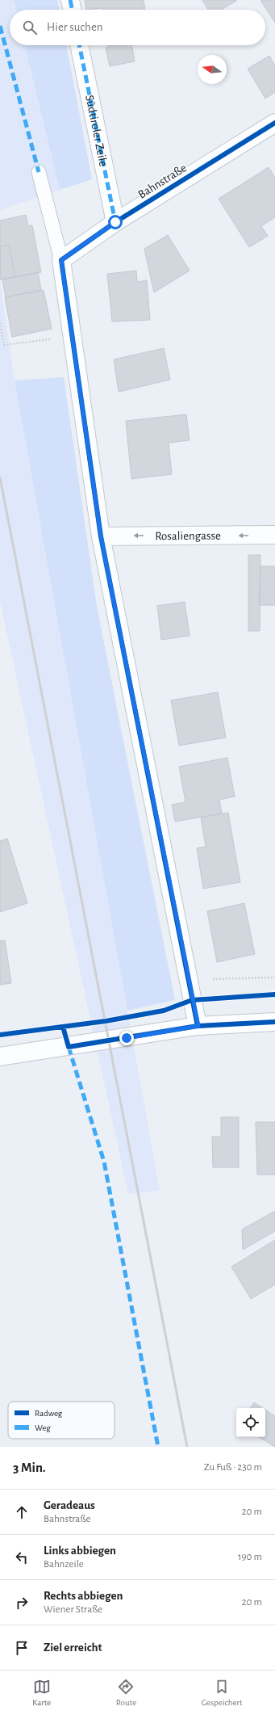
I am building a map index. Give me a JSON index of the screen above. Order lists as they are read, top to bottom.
{
  "streets": {
    "street": ["Südtiroler Zeile", "Bahnstraße", "Rosaliengasse"]
  },
  "crossings": [
    ["Südtiroler Zeile", "Bahnstraße"]
  ],
  "one_way": ["Rosaliengasse"],
  "legend": ["Radweg", "Weg"],
  "north": "left",
  "page": {
    "search": "Hier suchen",
    "heading": ["3 Min.", "Zu Fuß · 230 m"],
    "list": [
      ["Geradeaus", "Bahnstraße", "20 m"],
      ["Links abbiegen", "Bahnzeile", "190 m"],
      ["Rechts abbiegen", "Wiener Straße", "20 m"],
      "Ziel erreicht"
    ],
    "nav": ["Karte", "Route", "Gespeichert"]
  }
}
